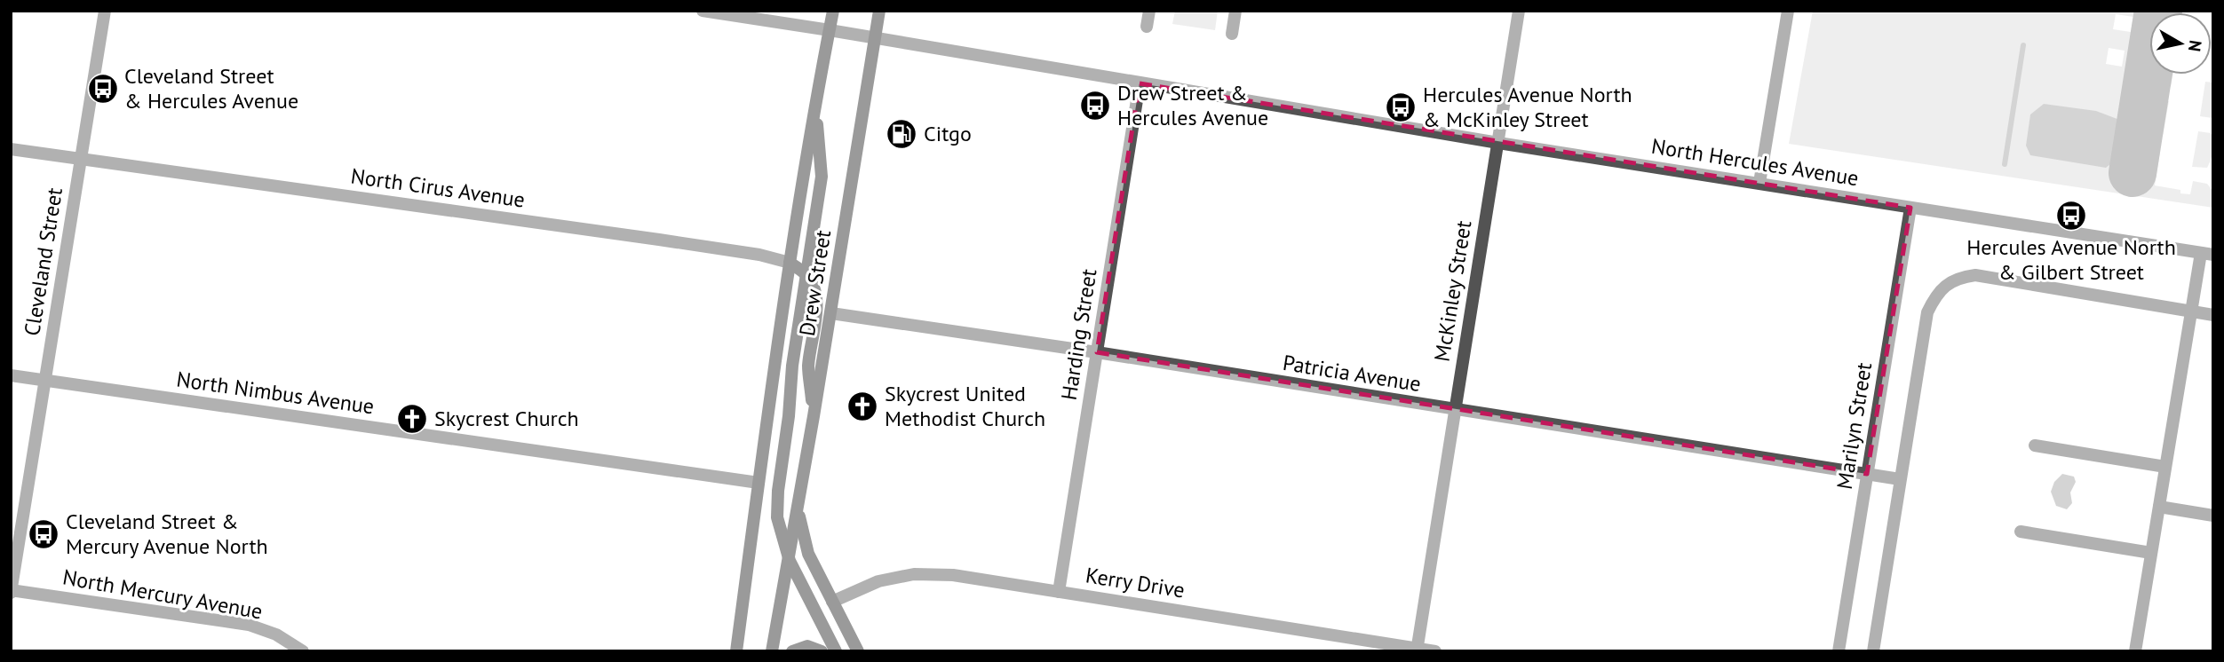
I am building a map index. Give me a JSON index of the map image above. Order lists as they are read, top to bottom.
{
  "streets": {
    "main road": ["Drew Street"],
    "street": [
      "North Hercules Avenue",
      "North Cirus Avenue",
      "Cleveland Street",
      "McKinley Street",
      "Harding Street",
      "Patricia Avenue",
      "North Nimbus Avenue",
      "Marilyn Street",
      "Kerry Drive",
      "North Mercury Avenue"
    ]
  },
  "crossings": [
    ["North Hercules Avenue", "Drew Street"],
    ["North Hercules Avenue", "McKinley Street"],
    ["North Hercules Avenue", "Harding Street"],
    ["North Hercules Avenue", "Marilyn Street"],
    ["North Cirus Avenue", "Cleveland Street"],
    ["North Cirus Avenue", "Drew Street"],
    ["Cleveland Street", "North Nimbus Avenue"],
    ["Cleveland Street", "North Mercury Avenue"],
    ["Drew Street", "Patricia Avenue"],
    ["Drew Street", "North Nimbus Avenue"],
    ["McKinley Street", "Patricia Avenue"],
    ["McKinley Street", "Kerry Drive"],
    ["Harding Street", "Patricia Avenue"],
    ["Harding Street", "Kerry Drive"],
    ["Patricia Avenue", "Marilyn Street"]
  ],
  "places": {
    "bus stop": [
      "Cleveland Street & Hercules Avenue",
      "Drew Street & Hercules Avenue",
      "Hercules Avenue North & McKinley Street",
      "Hercules Avenue North & Gilbert Street",
      "Cleveland Street & Mercury Avenue North"
    ],
    "fuel station": ["Citgo"],
    "church": ["Skycrest United Methodist Church", "Skycrest Church"]
  },
  "north": "right"
}
